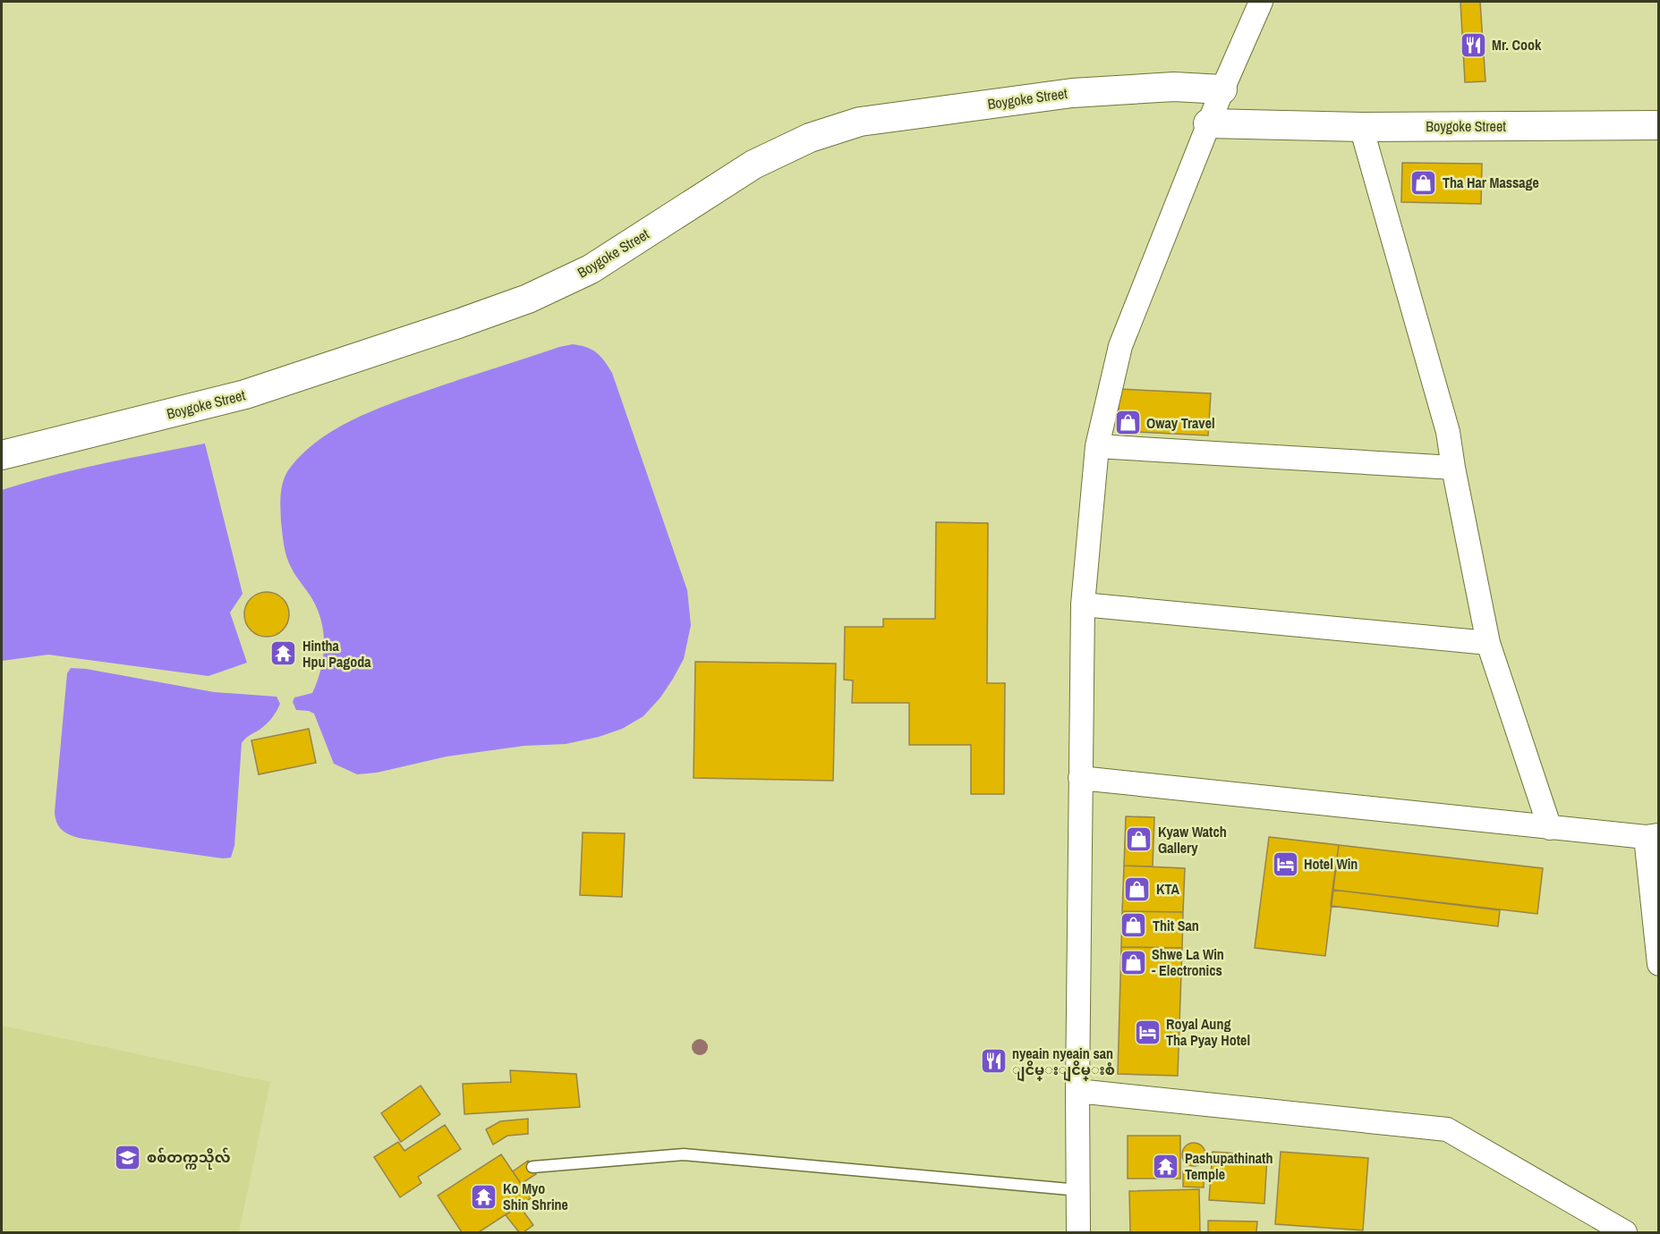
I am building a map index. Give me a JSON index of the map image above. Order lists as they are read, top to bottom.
{
  "streets": {
    "street": ["Boygoke Street"]
  },
  "places": {
    "restaurant": ["Mr. Cook", "nyeain nyeain san ျငိမ္းျငိမ္းစံ"],
    "shop": [
      "Tha Har Massage",
      "Oway Travel",
      "Kyaw Watch Gallery",
      "KTA",
      "Thit San",
      "Shwe La Win - Electronics"
    ],
    "temple": ["Hintha Hpu Pagoda", "Pashupathinath Temple", "Ko Myo Shin Shrine"],
    "hotel": ["Hotel Win", "Royal Aung Tha Pyay Hotel"],
    "school or university": ["စစ်‌တက္ကသိုလ်"]
  }
}
